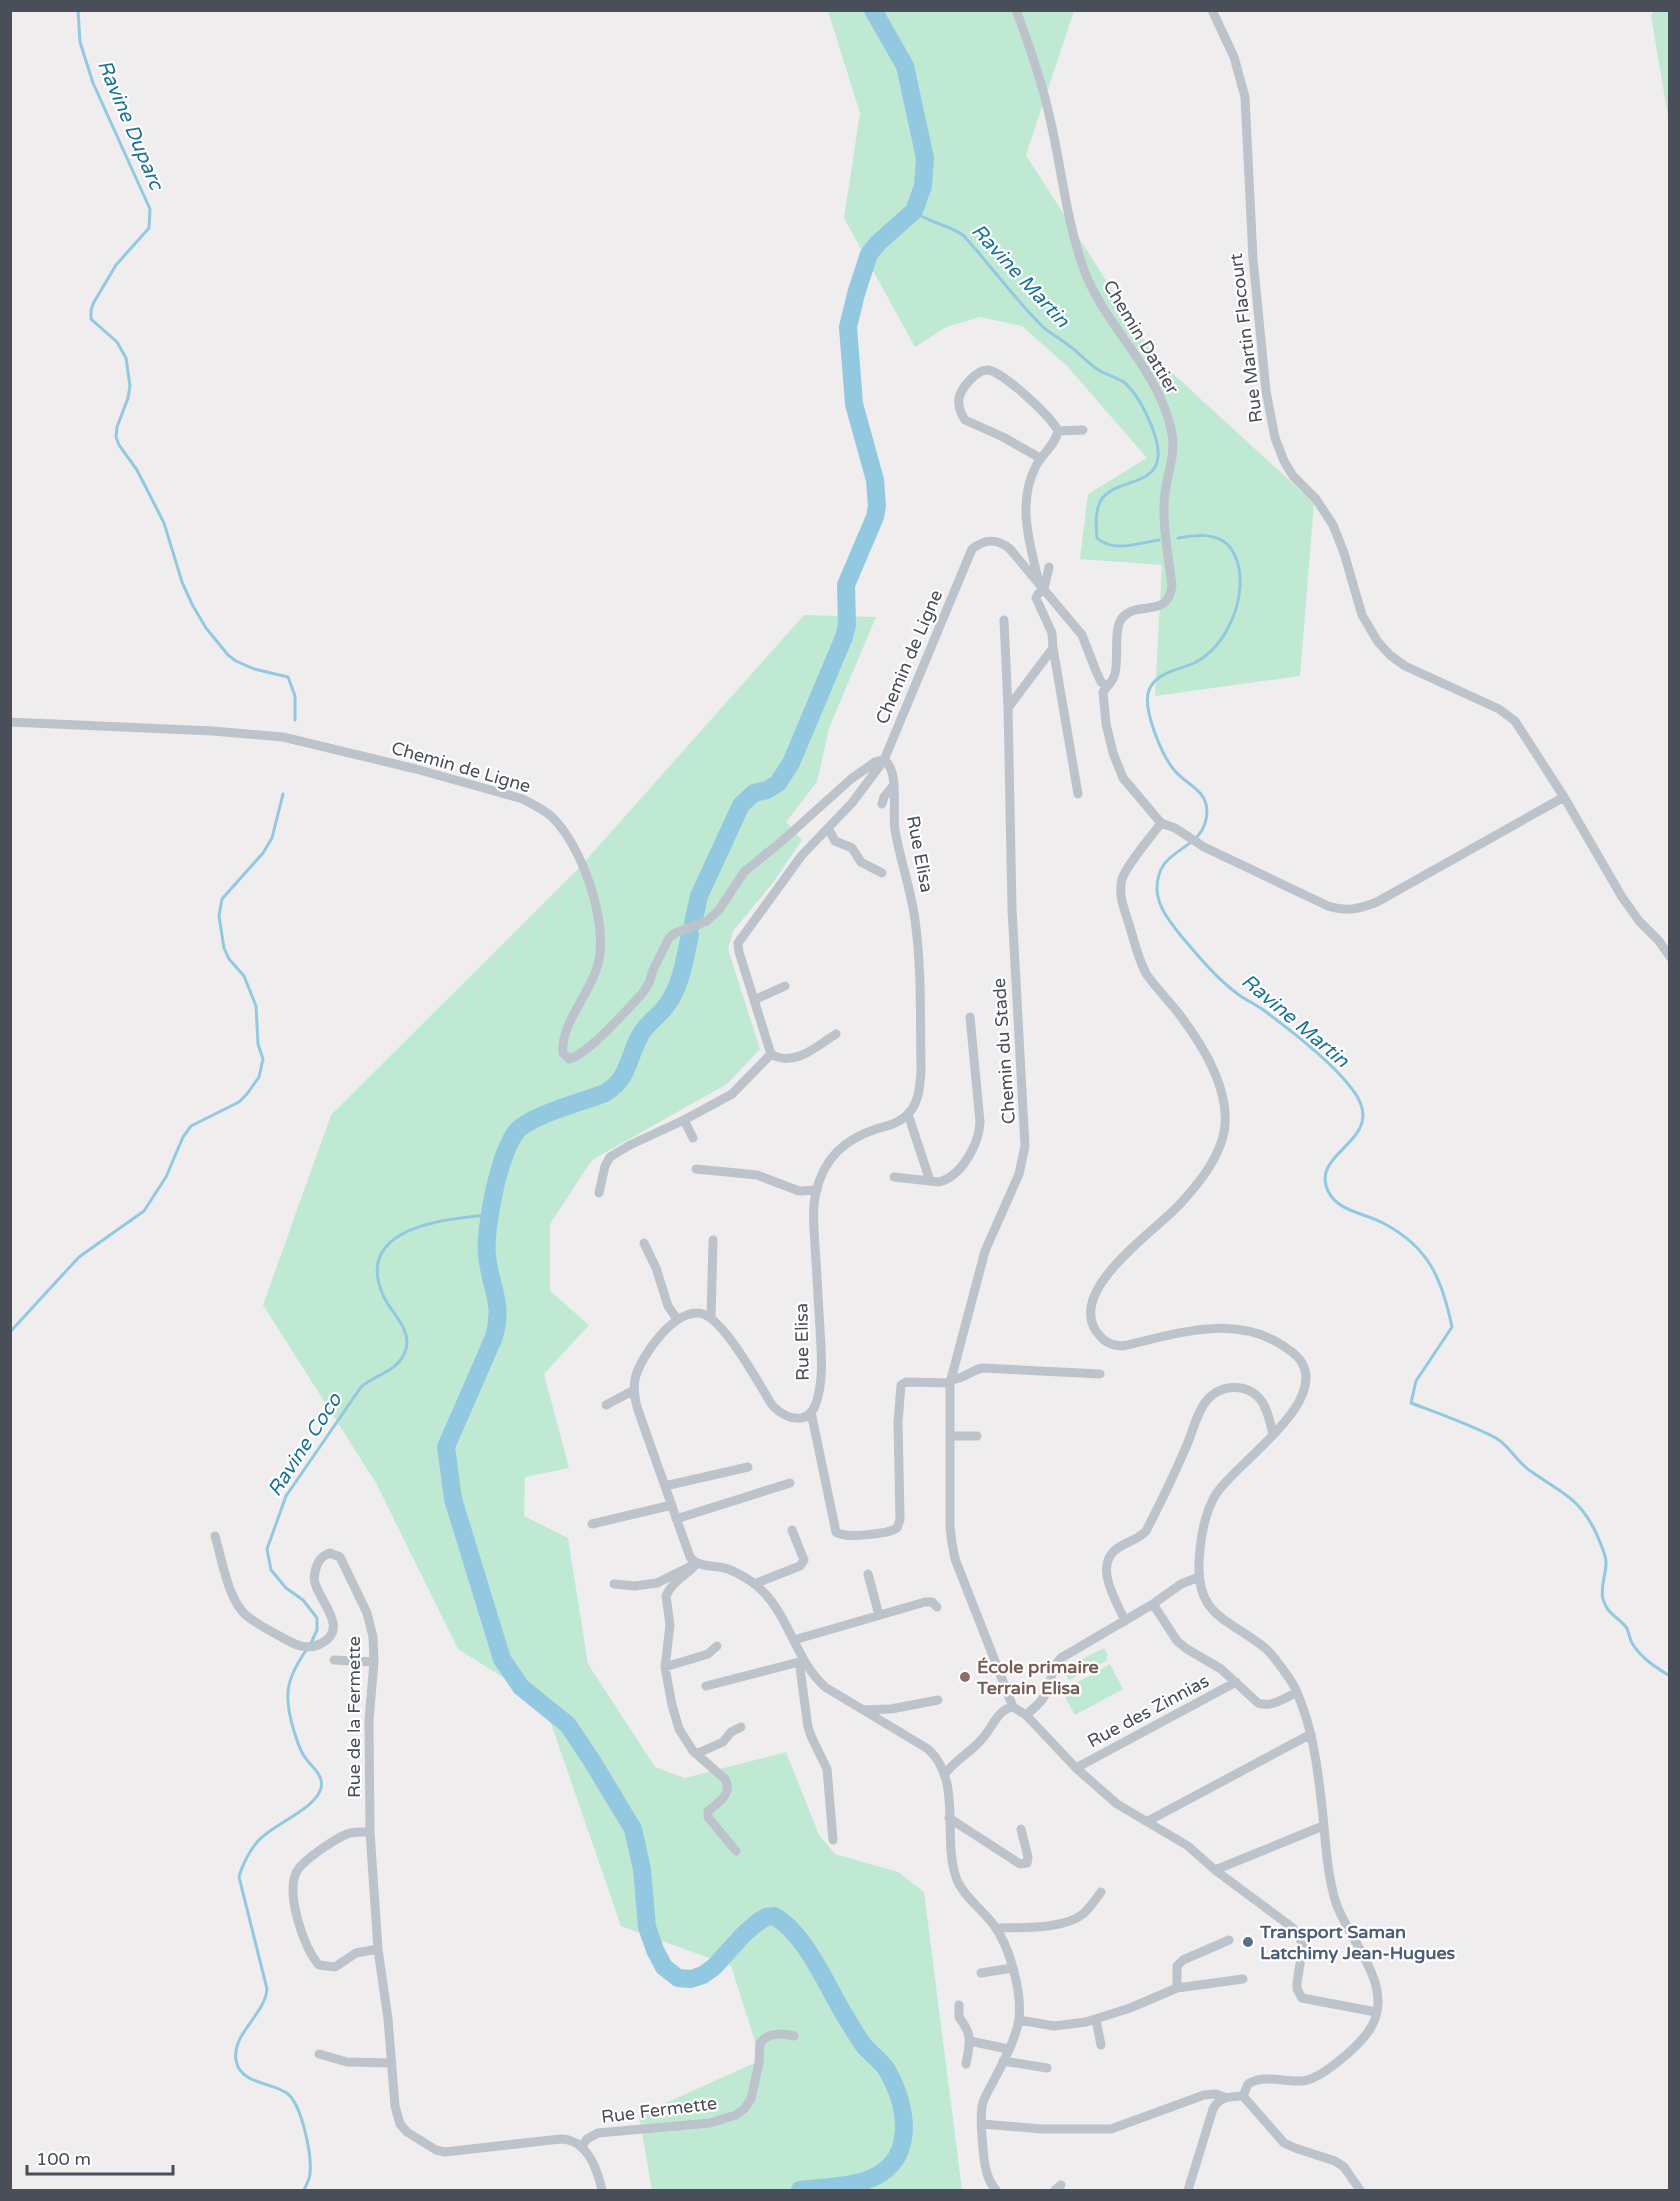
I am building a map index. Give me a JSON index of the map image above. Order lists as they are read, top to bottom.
{
  "streets": {
    "street": [
      "Chemin Dattier",
      "Rue Martin Flacourt",
      "Chemin de Ligne",
      "Rue Elisa",
      "Chemin du Stade",
      "Rue des Zinnias",
      "Rue de la Fermette",
      "Rue Fermette"
    ]
  },
  "crossings": [
    ["Chemin Dattier", "Chemin de Ligne"],
    ["Chemin de Ligne", "Rue Elisa"],
    ["Rue de la Fermette", "Rue Fermette"]
  ],
  "water": ["Ravine Duparc", "Ravine Martin", "Ravine Coco"],
  "places": ["École primaire Terrain Elisa", "Transport Saman Latchimy Jean-Hugues"],
  "scale_bar": "100 m"
}
